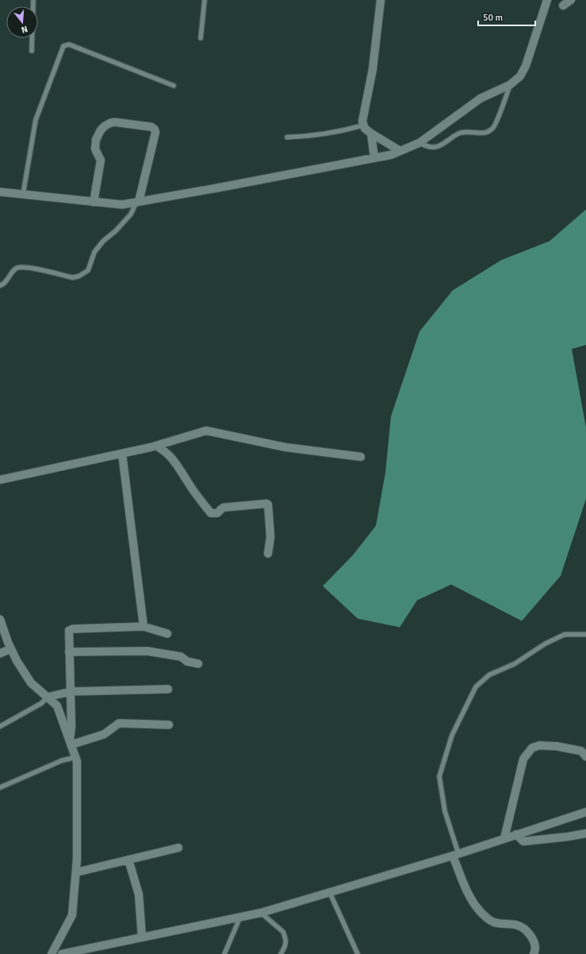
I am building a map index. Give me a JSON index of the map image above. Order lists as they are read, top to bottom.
{
  "scale_bar": "50 m",
  "north": "bottom"
}
